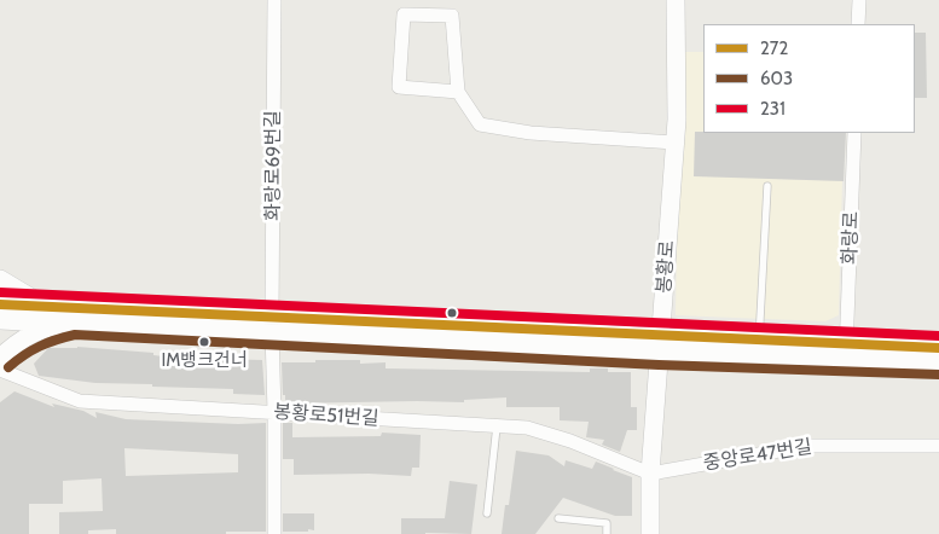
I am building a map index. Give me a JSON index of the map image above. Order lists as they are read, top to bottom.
{
  "streets": {
    "street": [
      "화랑로69번길",
      "화랑로",
      "봉황로",
      "봉황로51번길",
      "중앙로47번길"
    ]
  },
  "crossings": [
    ["화랑로69번길", "봉황로51번길"],
    ["봉황로", "봉황로51번길"],
    ["봉황로", "중앙로47번길"],
    ["봉황로51번길", "중앙로47번길"]
  ],
  "places": ["IM뱅크건너"],
  "lines": ["transit line 231", "transit line 272", "transit line 603"],
  "legend": ["272", "603", "231"]
}
